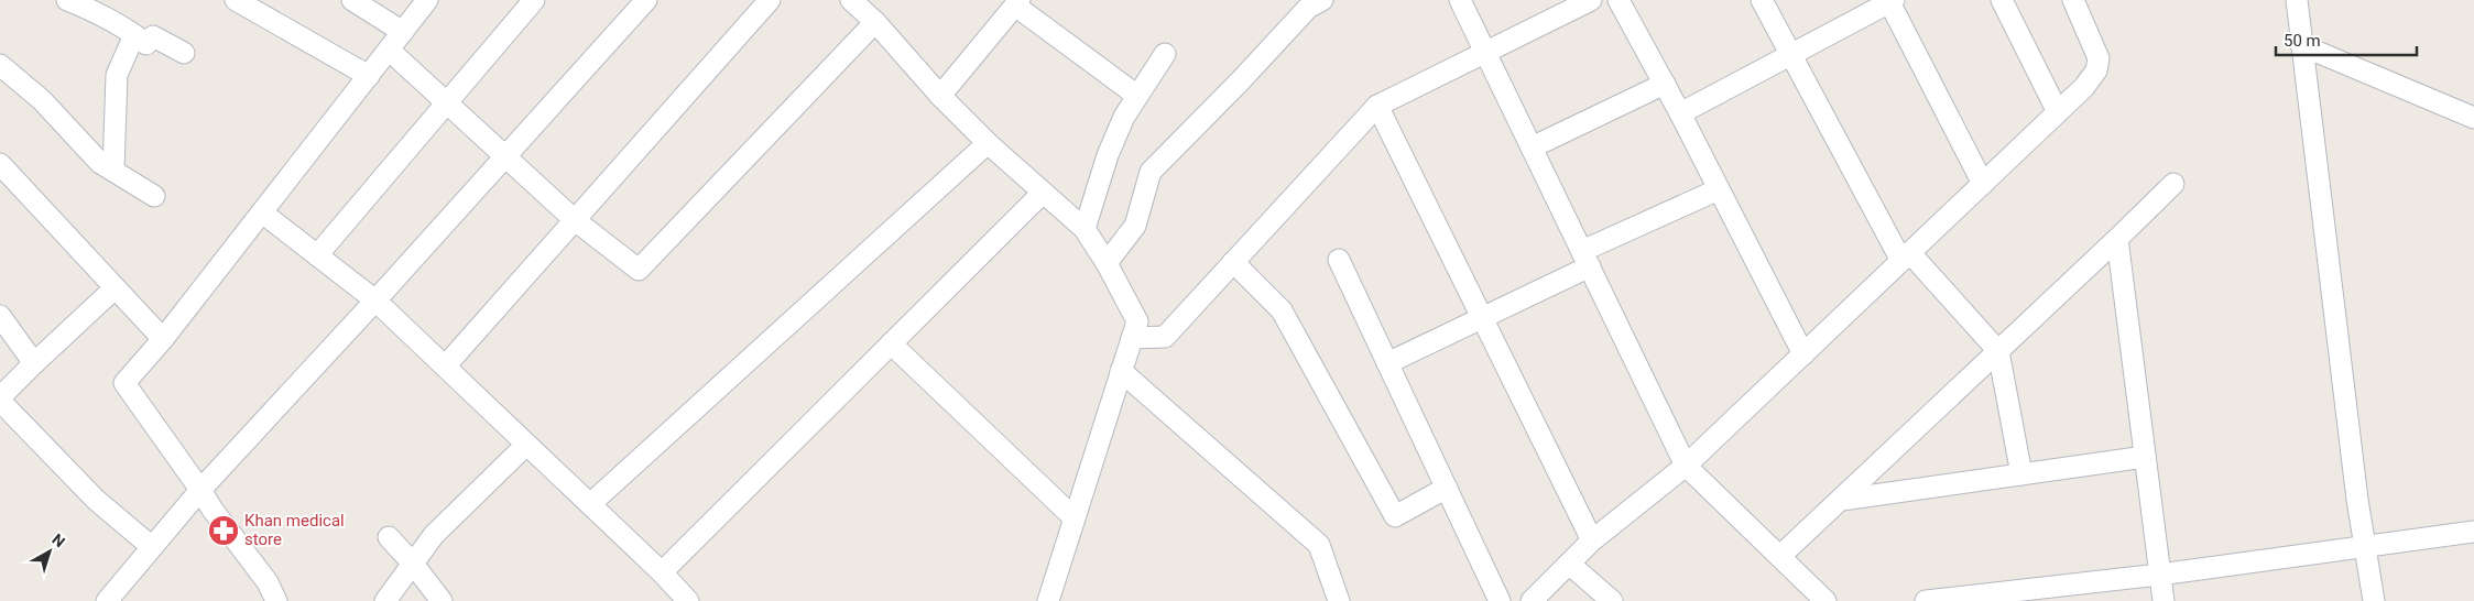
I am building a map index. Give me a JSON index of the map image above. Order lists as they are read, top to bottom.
{
  "places": {
    "pharmacy": ["Khan medical store"]
  },
  "scale_bar": "50 m",
  "north": "top right"
}
